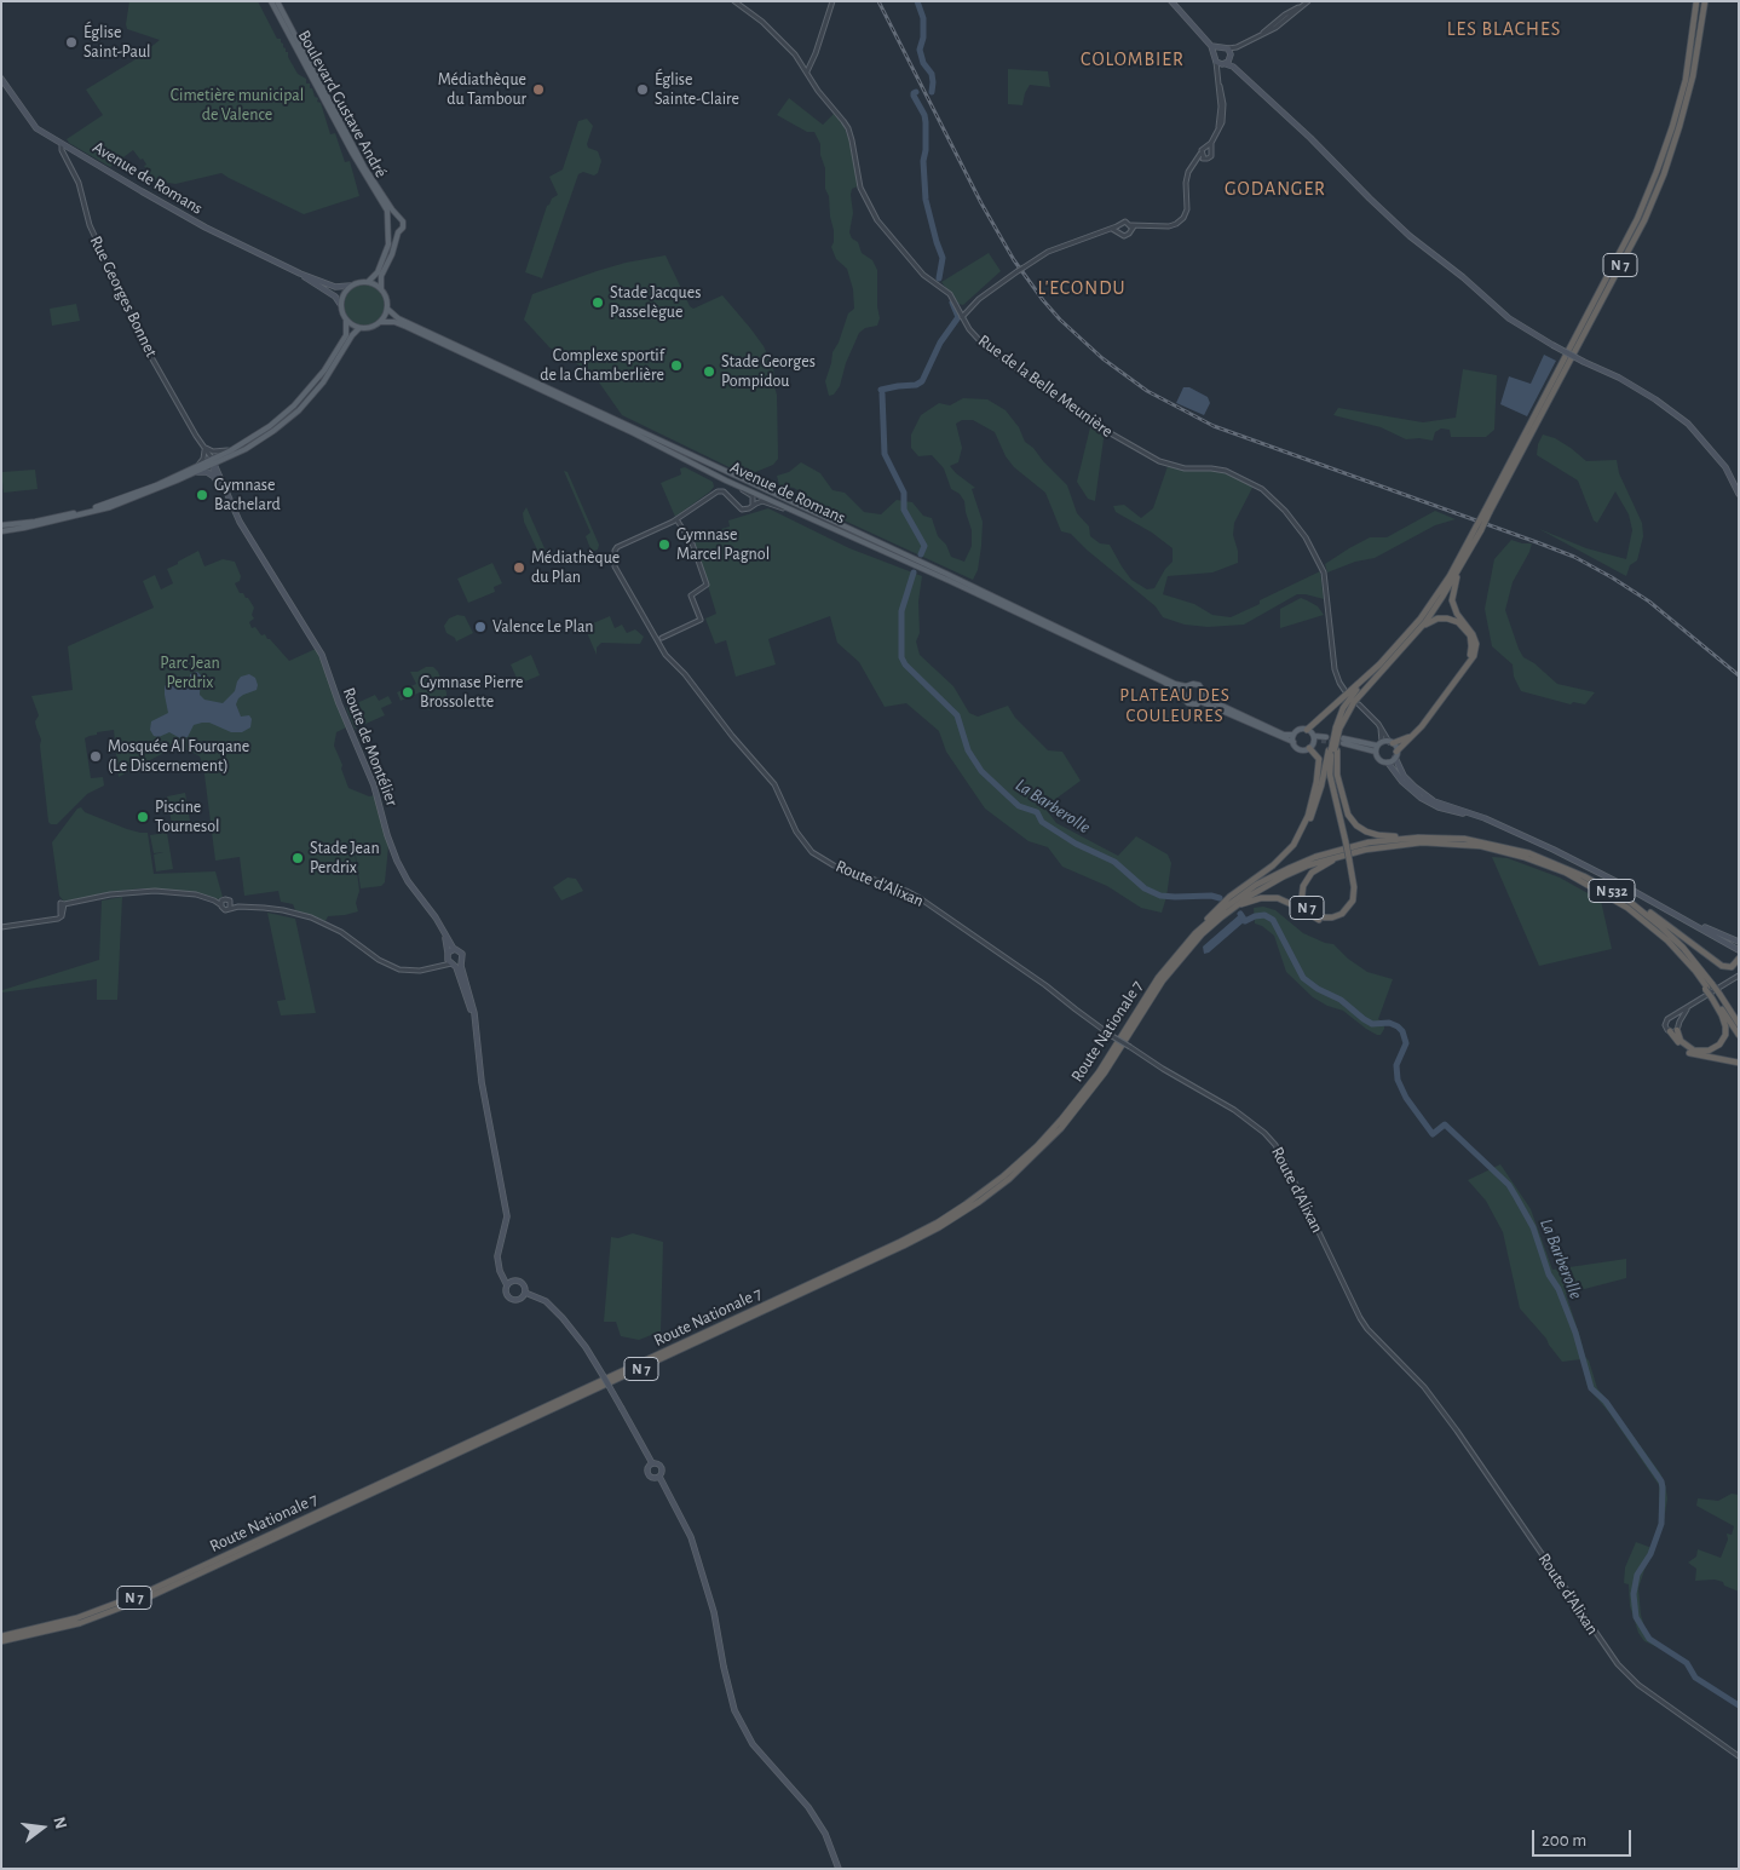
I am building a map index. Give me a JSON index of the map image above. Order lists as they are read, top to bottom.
{
  "streets": {
    "highway": ["N 7", "N 532", "Route Nationale 7"],
    "main road": ["Boulevard Gustave André", "Avenue de Romans", "Route de Montélier"],
    "street": ["Rue Georges Bonnet", "Rue de la Belle Meunière", "Route d'Alixan"]
  },
  "crossings": [
    ["Boulevard Gustave André", "Avenue de Romans"],
    ["Avenue de Romans", "N 7"],
    ["Avenue de Romans", "Rue Georges Bonnet"],
    ["N 7", "N 532"],
    ["N 7", "Route Nationale 7"],
    ["Rue Georges Bonnet", "Route de Montélier"],
    ["N 532", "Route Nationale 7"]
  ],
  "districts": [
    "LES BLACHES",
    "COLOMBIER",
    "GODANGER",
    "L'ECONDU",
    "PLATEAU DES COULEURES"
  ],
  "water": ["La Barberolle"],
  "parks": ["Cimetière municipal de Valence", "Parc Jean Perdrix"],
  "places": [
    "Église Saint-Paul",
    "Médiathèque du Tambour",
    "Église Sainte-Claire",
    "Stade Jacques Passelègue",
    "Complexe sportif de la Chamberlière",
    "Stade Georges Pompidou",
    "Gymnase Bachelard",
    "Gymnase Marcel Pagnol",
    "Médiathèque du Plan",
    "Valence Le Plan",
    "Gymnase Pierre Brossolette",
    "Mosquée Al Fourqane (Le Discernement)",
    "Piscine Tournesol",
    "Stade Jean Perdrix"
  ],
  "scale_bar": "200 m",
  "north": "right"
}
